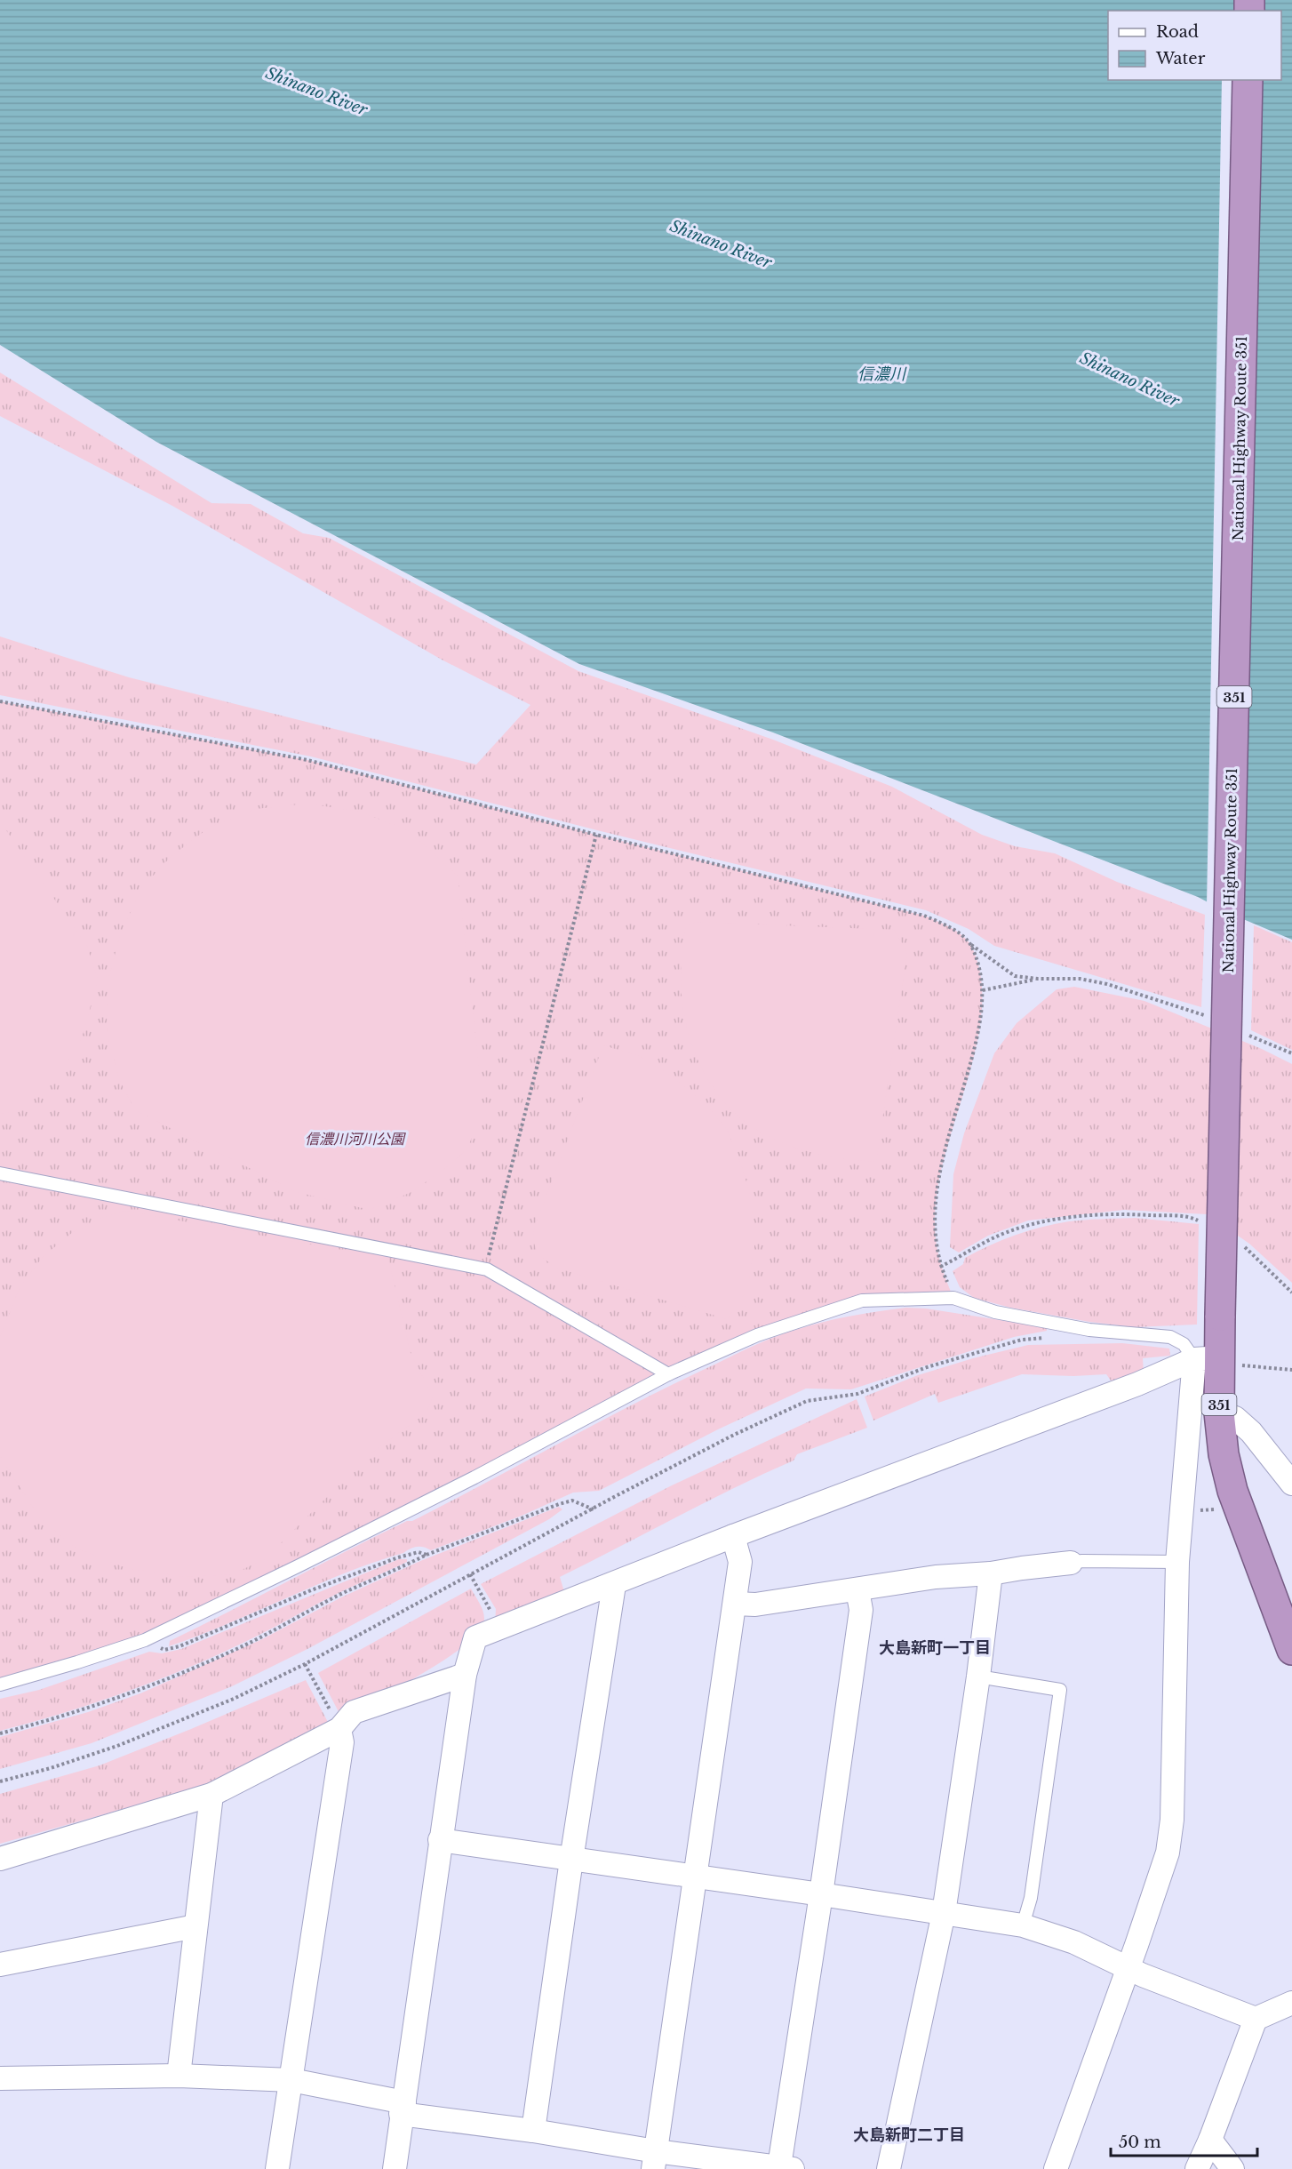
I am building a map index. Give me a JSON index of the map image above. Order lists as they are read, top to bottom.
{
  "streets": {
    "highway": ["National Highway Route 351", "351"]
  },
  "districts": ["大島新町一丁目", "大島新町二丁目"],
  "water": ["Shinano River", "信濃川"],
  "parks": ["信濃川河川公園"],
  "legend": ["Road", "Water"],
  "scale_bar": "50 m"
}
